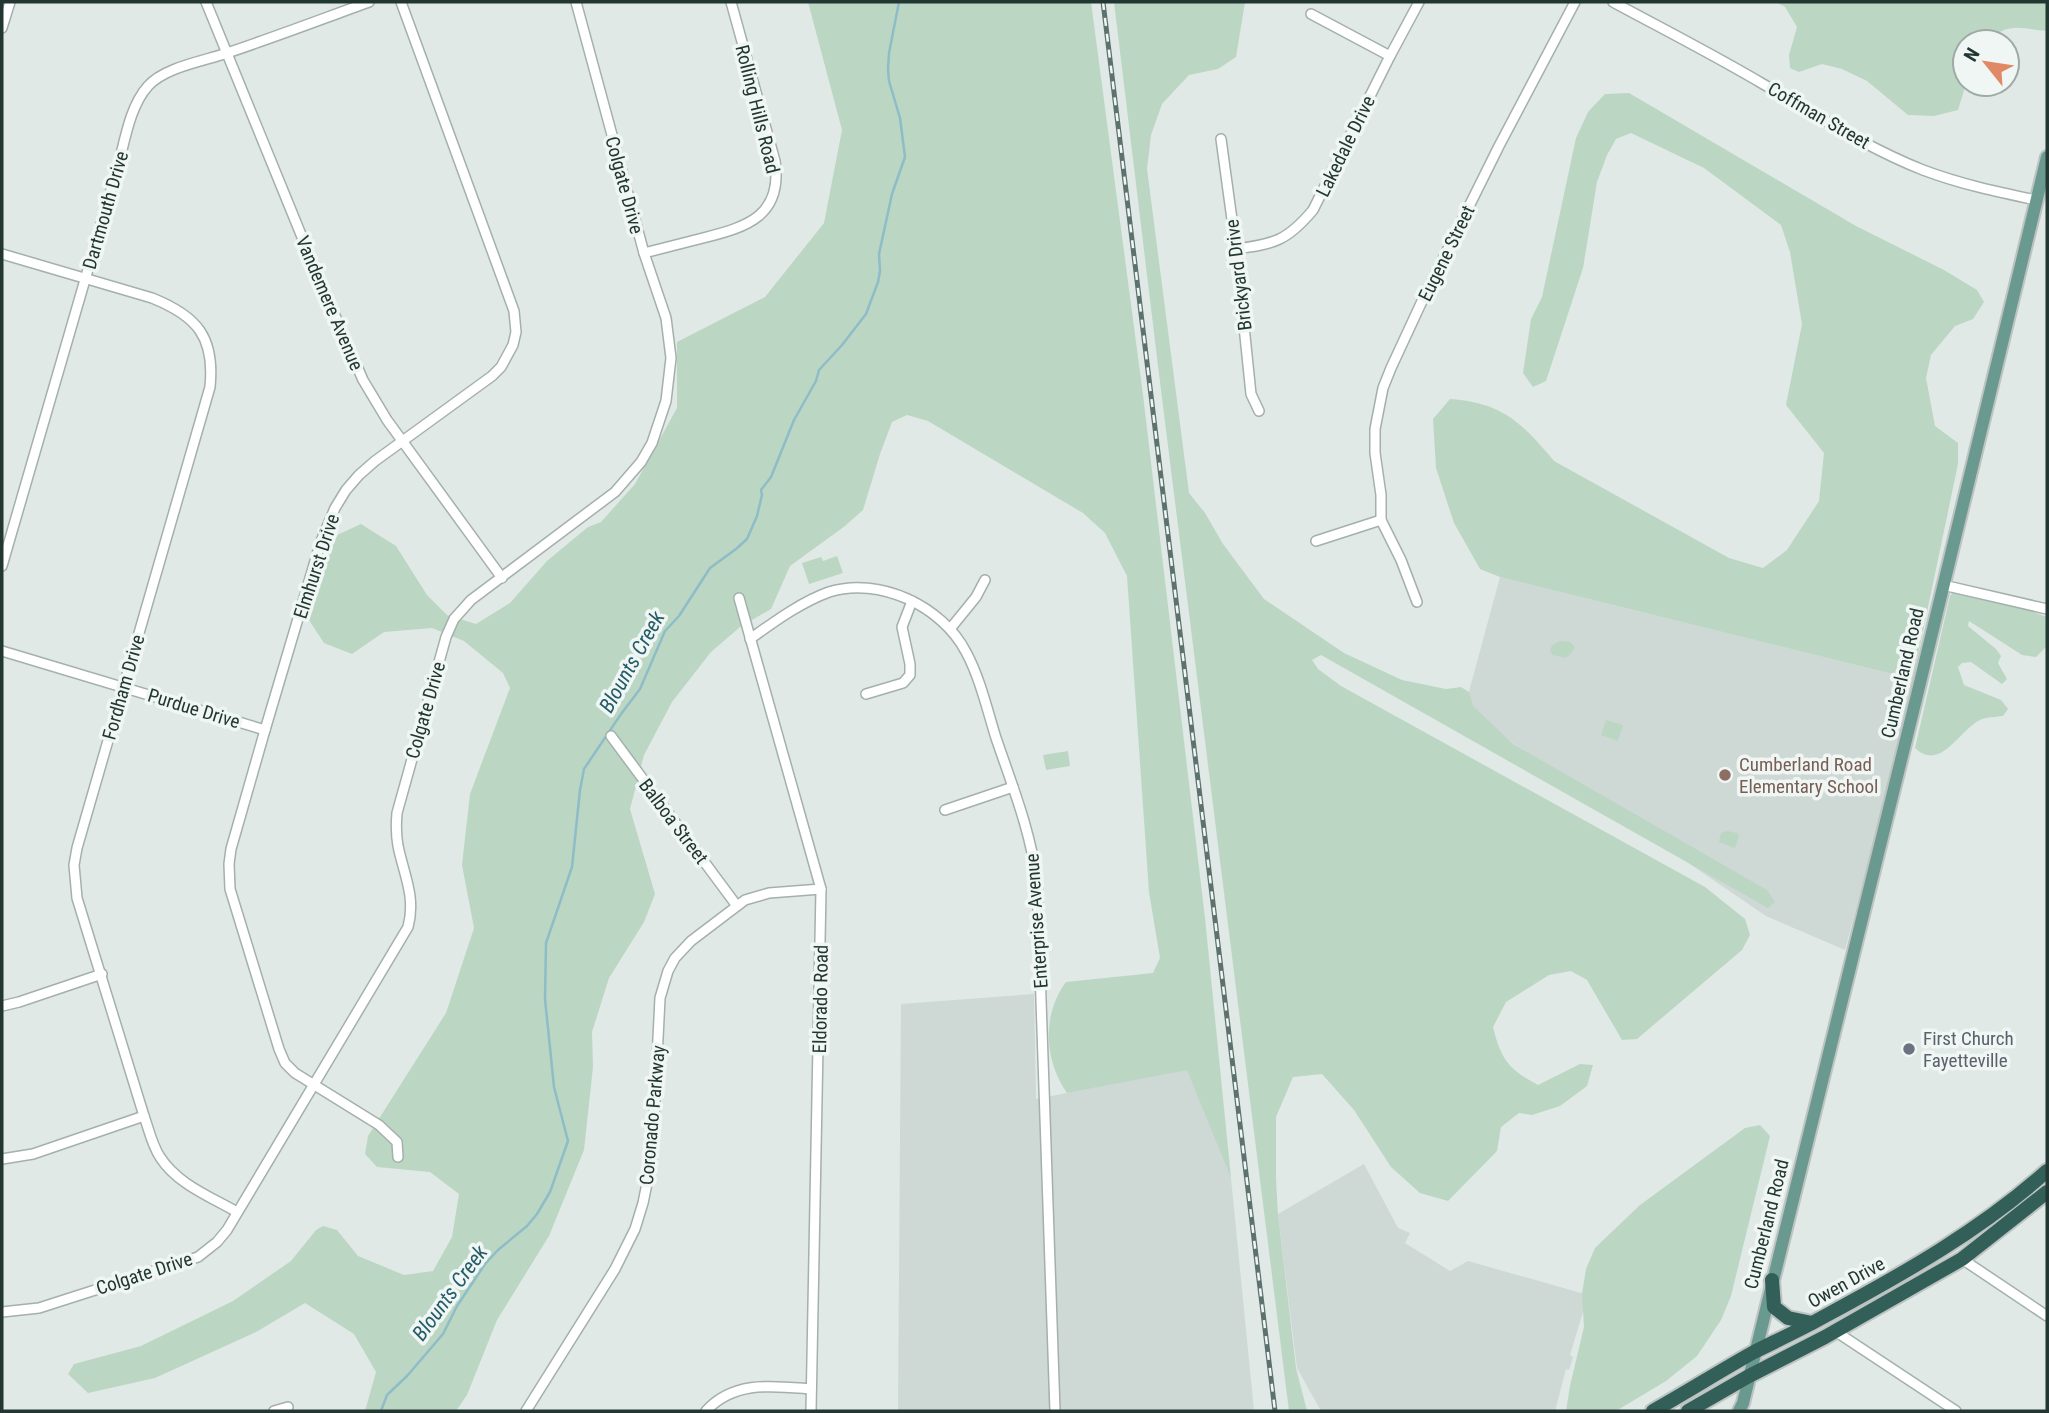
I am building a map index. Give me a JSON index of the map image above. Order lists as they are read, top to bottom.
{
  "streets": {
    "highway": ["Owen Drive"],
    "main road": ["Cumberland Road"],
    "street": [
      "Rolling Hills Road",
      "Coffman Street",
      "Lakedale Drive",
      "Colgate Drive",
      "Dartmouth Drive",
      "Eugene Street",
      "Brickyard Drive",
      "Vandemere Avenue",
      "Elmhurst Drive",
      "Fordham Drive",
      "Purdue Drive",
      "Balboa Street",
      "Enterprise Avenue",
      "Eldorado Road",
      "Coronado Parkway"
    ]
  },
  "crossings": [
    ["Rolling Hills Road", "Colgate Drive"],
    ["Coffman Street", "Cumberland Road"],
    ["Lakedale Drive", "Brickyard Drive"],
    ["Colgate Drive", "Vandemere Avenue"],
    ["Colgate Drive", "Elmhurst Drive"],
    ["Colgate Drive", "Fordham Drive"],
    ["Dartmouth Drive", "Vandemere Avenue"],
    ["Dartmouth Drive", "Fordham Drive"],
    ["Vandemere Avenue", "Elmhurst Drive"],
    ["Elmhurst Drive", "Purdue Drive"],
    ["Cumberland Road", "Owen Drive"],
    ["Fordham Drive", "Purdue Drive"],
    ["Balboa Street", "Coronado Parkway"],
    ["Enterprise Avenue", "Eldorado Road"],
    ["Eldorado Road", "Coronado Parkway"]
  ],
  "water": ["Blounts Creek"],
  "places": ["Cumberland Road Elementary School", "First Church Fayetteville"],
  "north": "top left"
}
